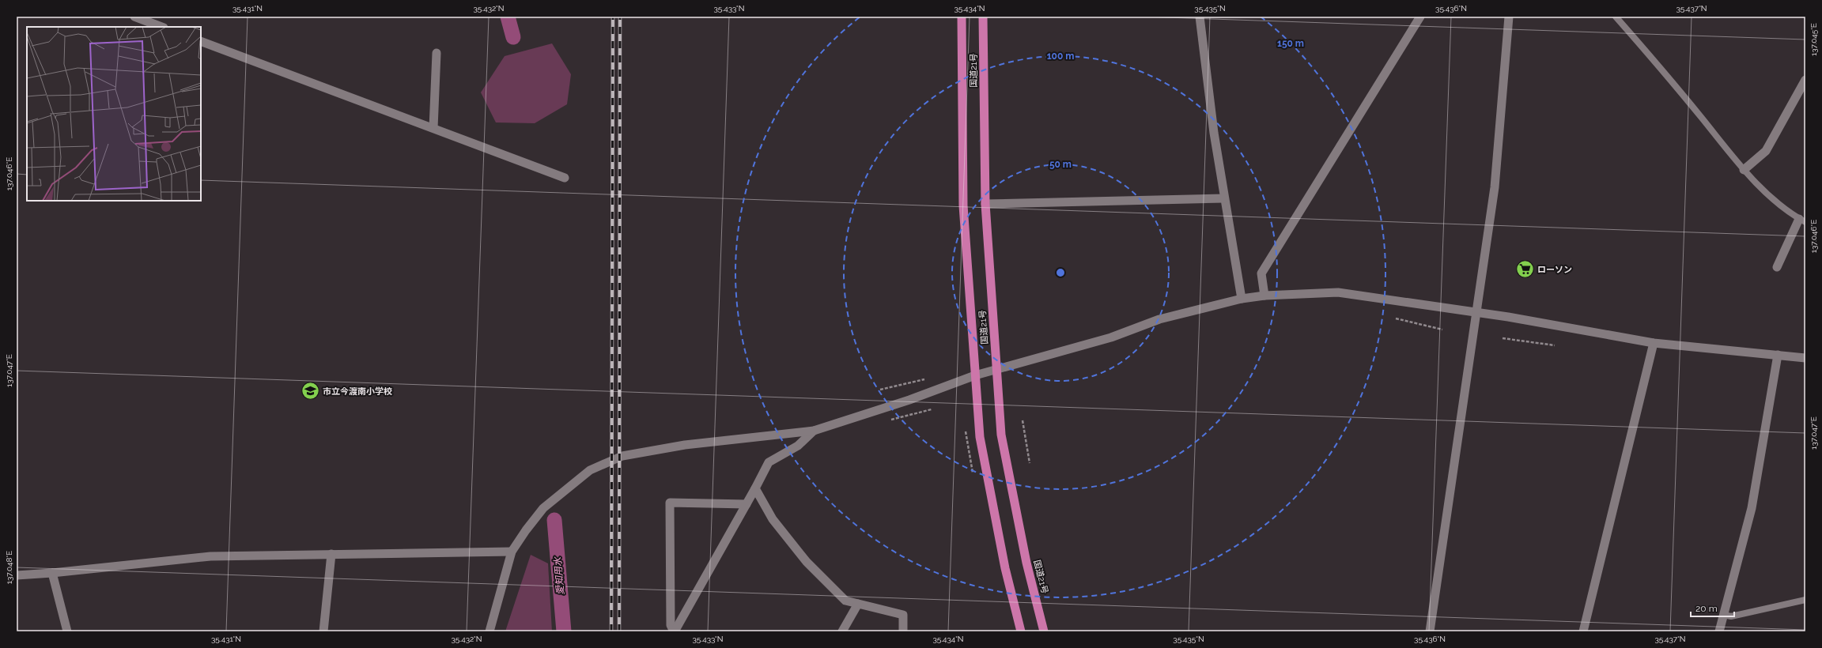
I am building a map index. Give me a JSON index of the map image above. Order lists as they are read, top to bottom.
{
  "streets": {
    "highway": ["国道21号"]
  },
  "water": ["愛知用水"],
  "places": {
    "supermarket": ["ローソン"],
    "school or university": ["市立今渡南小学校"]
  },
  "scale_bar": "20 m",
  "coordinates": [
    "35.431°N",
    "35.432°N",
    "35.433°N",
    "35.434°N",
    "35.435°N",
    "35.436°N",
    "35.437°N",
    "137.045°E",
    "137.046°E",
    "137.047°E",
    "137.048°E"
  ],
  "rings": ["150 m", "100 m", "50 m"]
}
